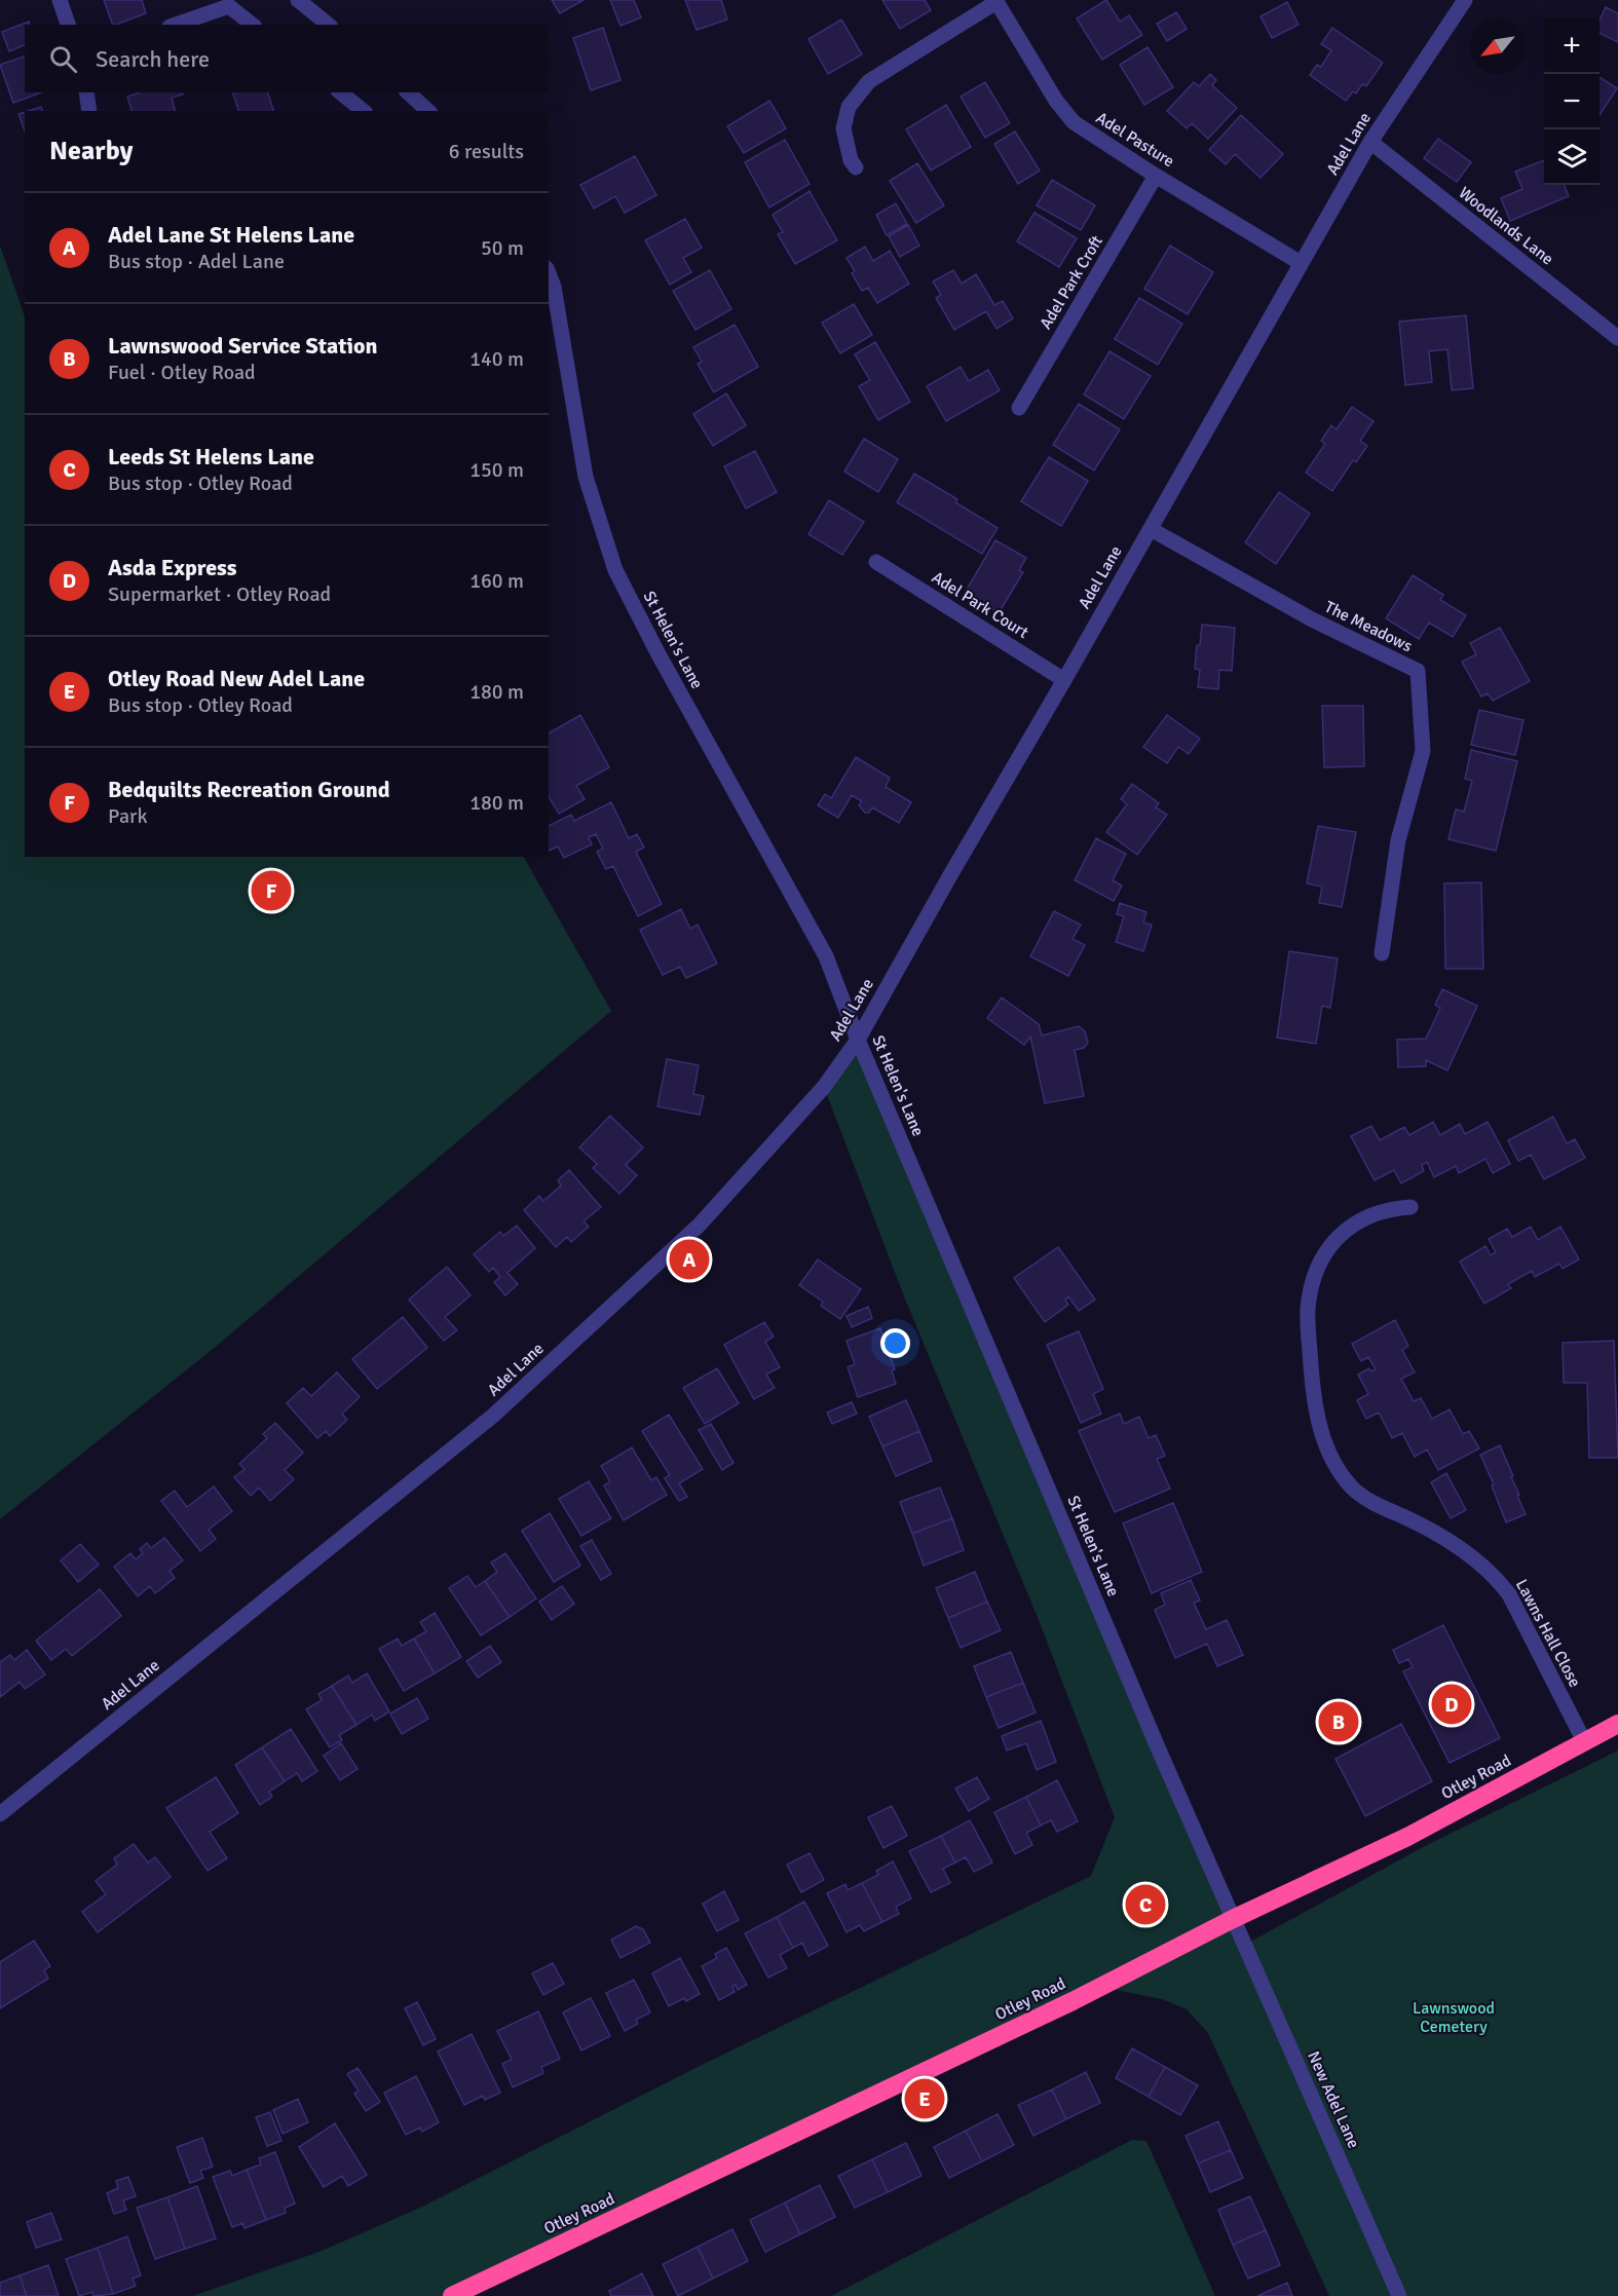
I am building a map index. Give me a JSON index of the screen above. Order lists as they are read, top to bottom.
{
  "streets": {
    "highway": ["Otley Road"],
    "street": [
      "Adel Pasture",
      "Adel Lane",
      "Woodlands Lane",
      "Adel Park Croft",
      "Adel Park Court",
      "The Meadows",
      "St Helen's Lane",
      "Lawns Hall Close",
      "New Adel Lane"
    ]
  },
  "crossings": [
    ["Adel Pasture", "Adel Lane"],
    ["Adel Pasture", "Adel Park Croft"],
    ["Adel Lane", "Woodlands Lane"],
    ["Adel Lane", "Adel Park Court"],
    ["Adel Lane", "The Meadows"],
    ["Adel Lane", "St Helen's Lane"],
    ["St Helen's Lane", "Otley Road"],
    ["St Helen's Lane", "New Adel Lane"],
    ["Lawns Hall Close", "Otley Road"],
    ["Otley Road", "New Adel Lane"]
  ],
  "parks": ["Lawnswood Cemetery"],
  "north": "bottom left",
  "page": {
    "map_buttons": ["+", "−"],
    "search": "Search here",
    "heading": ["Nearby", "6 results"],
    "list": [
      {
        "mark": "A",
        "name": "Adel Lane St Helens Lane",
        "note": "Bus stop · Adel Lane",
        "value": "50 m"
      },
      {
        "mark": "B",
        "name": "Lawnswood Service Station",
        "note": "Fuel · Otley Road",
        "value": "140 m"
      },
      {
        "mark": "C",
        "name": "Leeds St Helens Lane",
        "note": "Bus stop · Otley Road",
        "value": "150 m"
      },
      {
        "mark": "D",
        "name": "Asda Express",
        "note": "Supermarket · Otley Road",
        "value": "160 m"
      },
      {
        "mark": "E",
        "name": "Otley Road New Adel Lane",
        "note": "Bus stop · Otley Road",
        "value": "180 m"
      },
      {
        "mark": "F",
        "name": "Bedquilts Recreation Ground",
        "note": "Park",
        "value": "180 m"
      }
    ],
    "pins": [
      "F",
      "A",
      "D",
      "B",
      "C",
      "E"
    ]
  }
}
